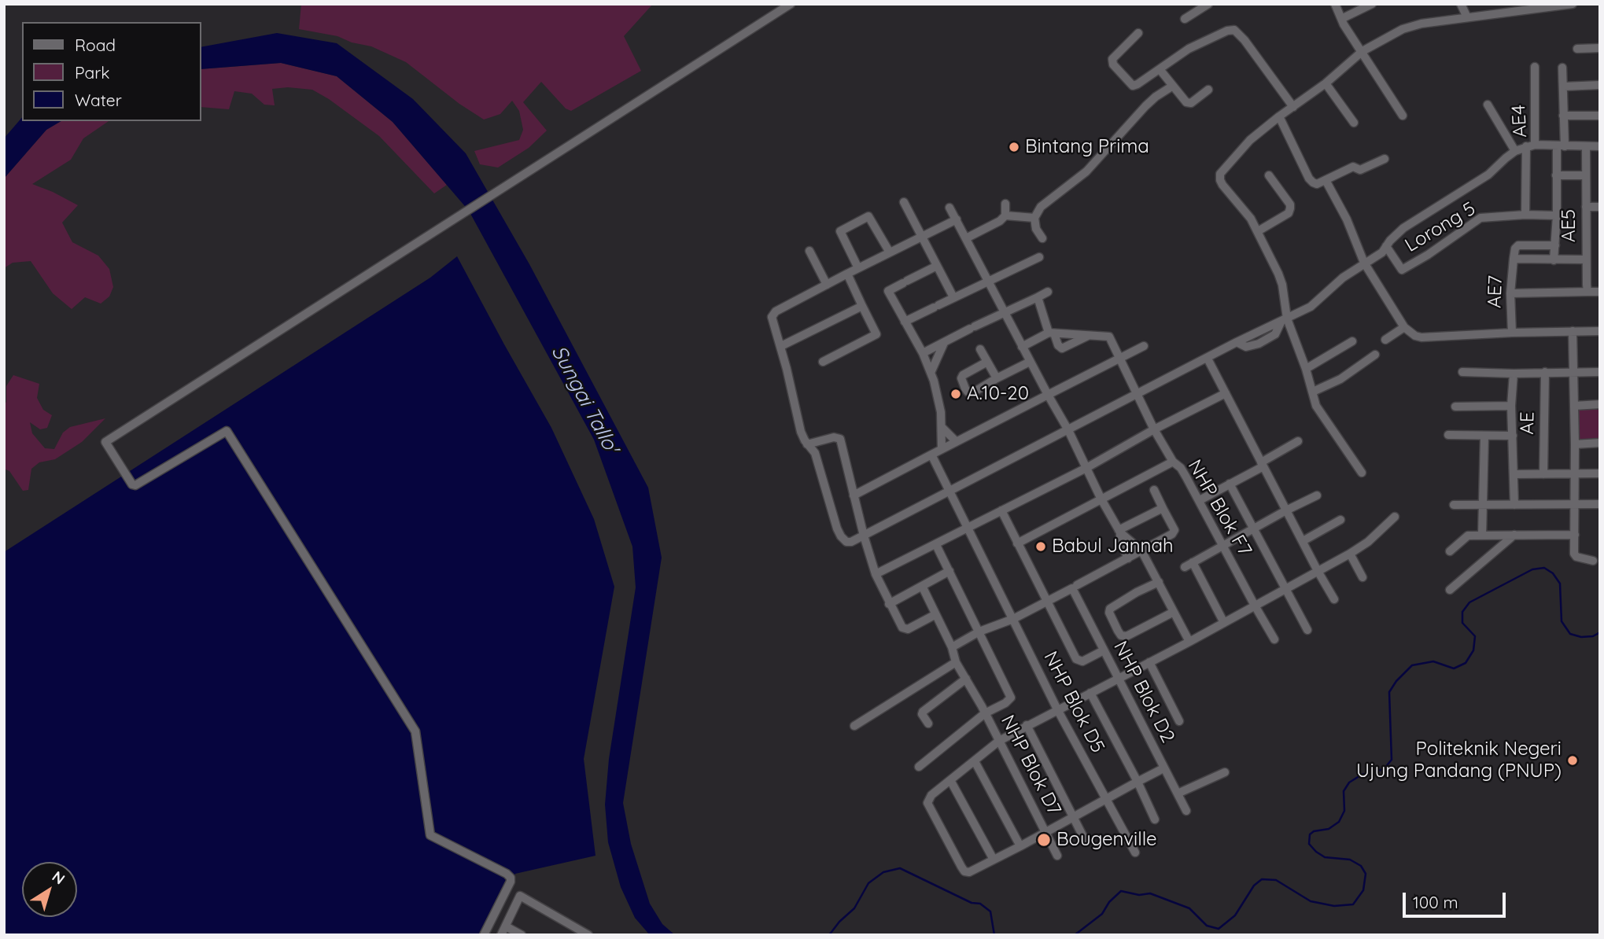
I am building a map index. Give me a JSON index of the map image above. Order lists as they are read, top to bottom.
{
  "streets": {
    "street": [
      "AE4",
      "AE5",
      "Lorong 5",
      "AE7",
      "AE",
      "NHP Blok F7",
      "NHP Blok D2",
      "NHP Blok D5",
      "NHP Blok D7"
    ]
  },
  "crossings": [
    ["AE4", "AE5"],
    ["AE5", "AE7"]
  ],
  "water": ["Sungai Tallo'"],
  "places": [
    "Bintang Prima",
    "A.10-20",
    "Babul Jannah",
    "Politeknik Negeri Ujung Pandang (PNUP)",
    "Bougenville"
  ],
  "legend": ["Road", "Park", "Water"],
  "scale_bar": "100 m",
  "north": "top right"
}
